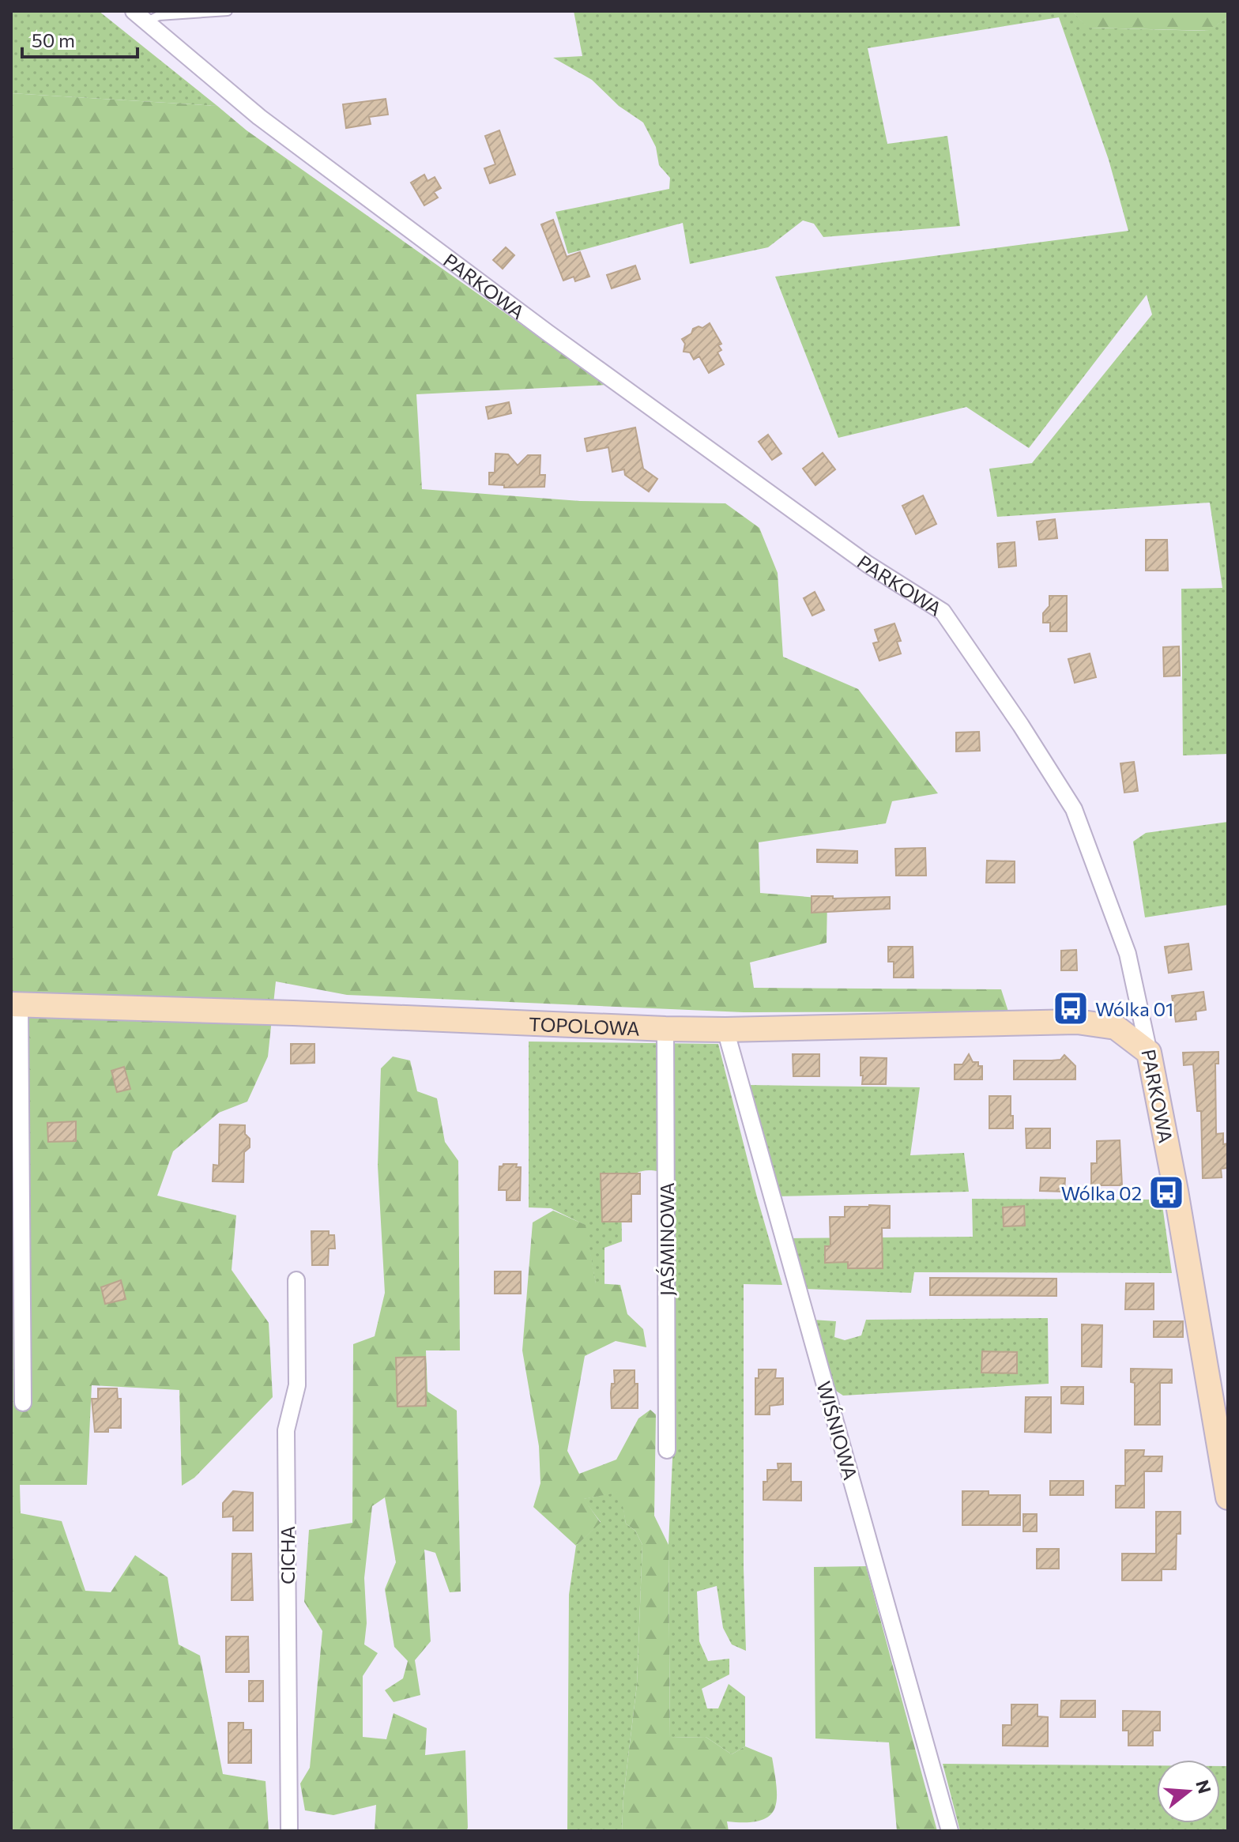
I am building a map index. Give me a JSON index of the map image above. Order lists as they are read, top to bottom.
{
  "streets": {
    "street": [
      "PARKOWA",
      "TOPOLOWA",
      "JAŚMINOWA",
      "WIŚNIOWA",
      "CICHA"
    ]
  },
  "crossings": [
    ["PARKOWA", "TOPOLOWA"],
    ["TOPOLOWA", "JAŚMINOWA"],
    ["TOPOLOWA", "WIŚNIOWA"]
  ],
  "places": {
    "bus stop": ["Wólka 01", "Wólka 02"]
  },
  "scale_bar": "50 m",
  "north": "right"
}
